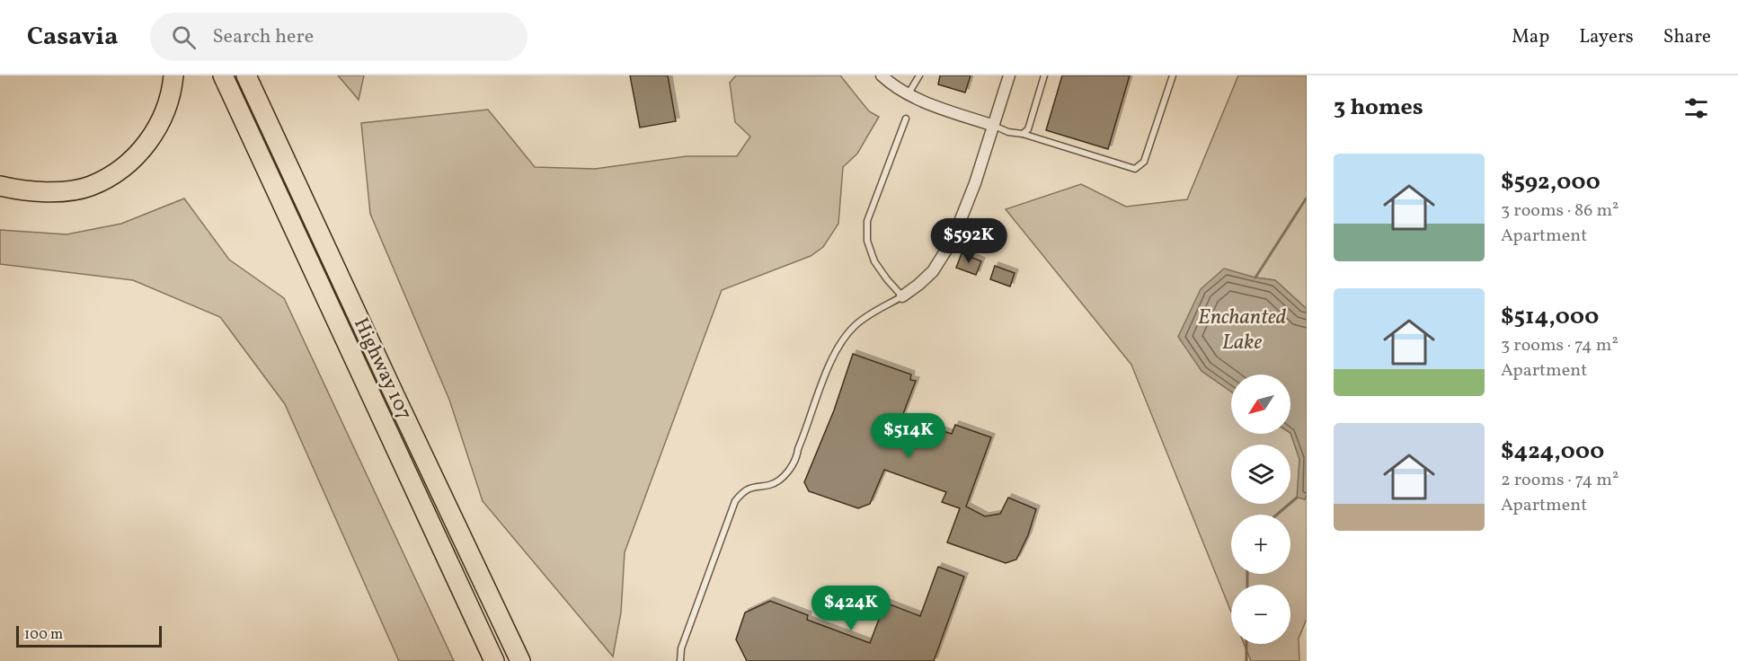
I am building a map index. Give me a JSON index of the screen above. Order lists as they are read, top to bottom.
{
  "streets": {
    "highway": ["Highway 107"]
  },
  "water": ["Enchanted Lake"],
  "scale_bar": "100 m",
  "north": "bottom left",
  "page": {
    "header": "Casavia",
    "search": "Search here",
    "nav": ["Map", "Layers", "Share"],
    "heading": "3 homes",
    "list": [
      {
        "name": "$592,000",
        "note": "3 rooms · 86 m² · Apartment"
      },
      {
        "name": "$514,000",
        "note": "3 rooms · 74 m² · Apartment"
      },
      {
        "name": "$424,000",
        "note": "2 rooms · 74 m² · Apartment"
      }
    ],
    "price": ["$592K", "$514K", "$424K"],
    "map_buttons": ["+", "−"],
    "scale": "100 m"
  }
}
